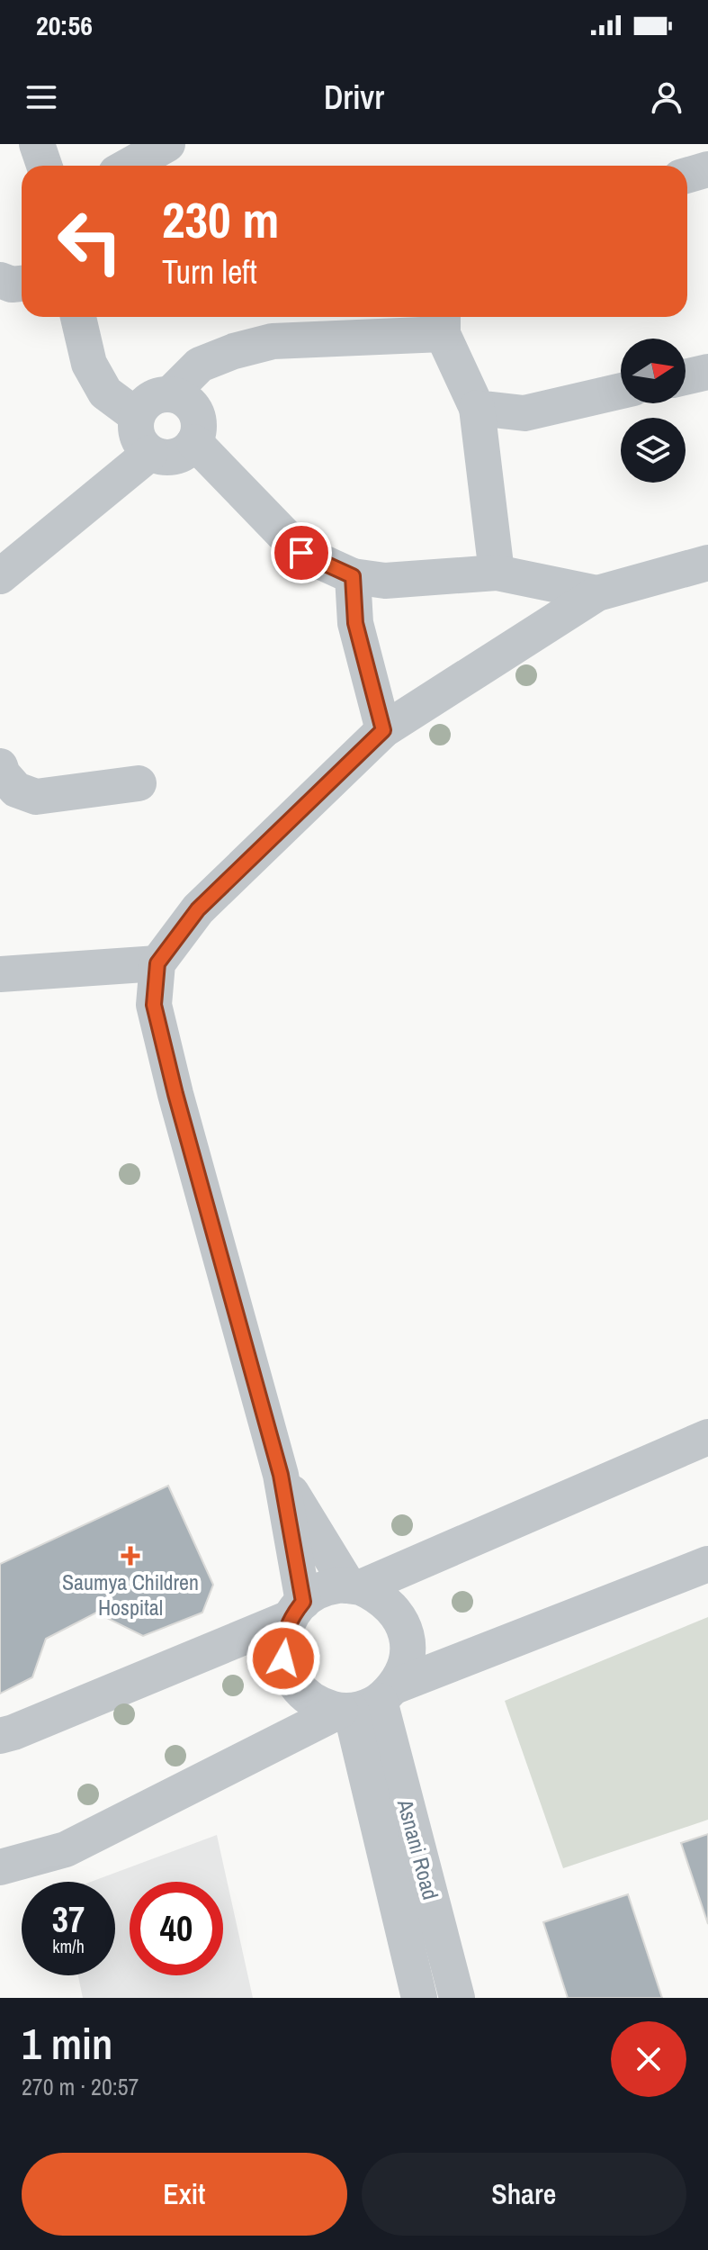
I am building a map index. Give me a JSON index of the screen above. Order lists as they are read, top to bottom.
{
  "streets": {
    "street": ["Asnani Road"]
  },
  "places": {
    "health": ["Saumya Children Hospital"]
  },
  "north": "right",
  "page": {
    "status": "20:56",
    "header": "Drivr",
    "turn": ["230 m", "Turn left"],
    "speed": "37 km/h",
    "limit": "40",
    "heading": ["1 min", "270 m · 20:57"],
    "buttons": ["Exit", "Share"]
  }
}
